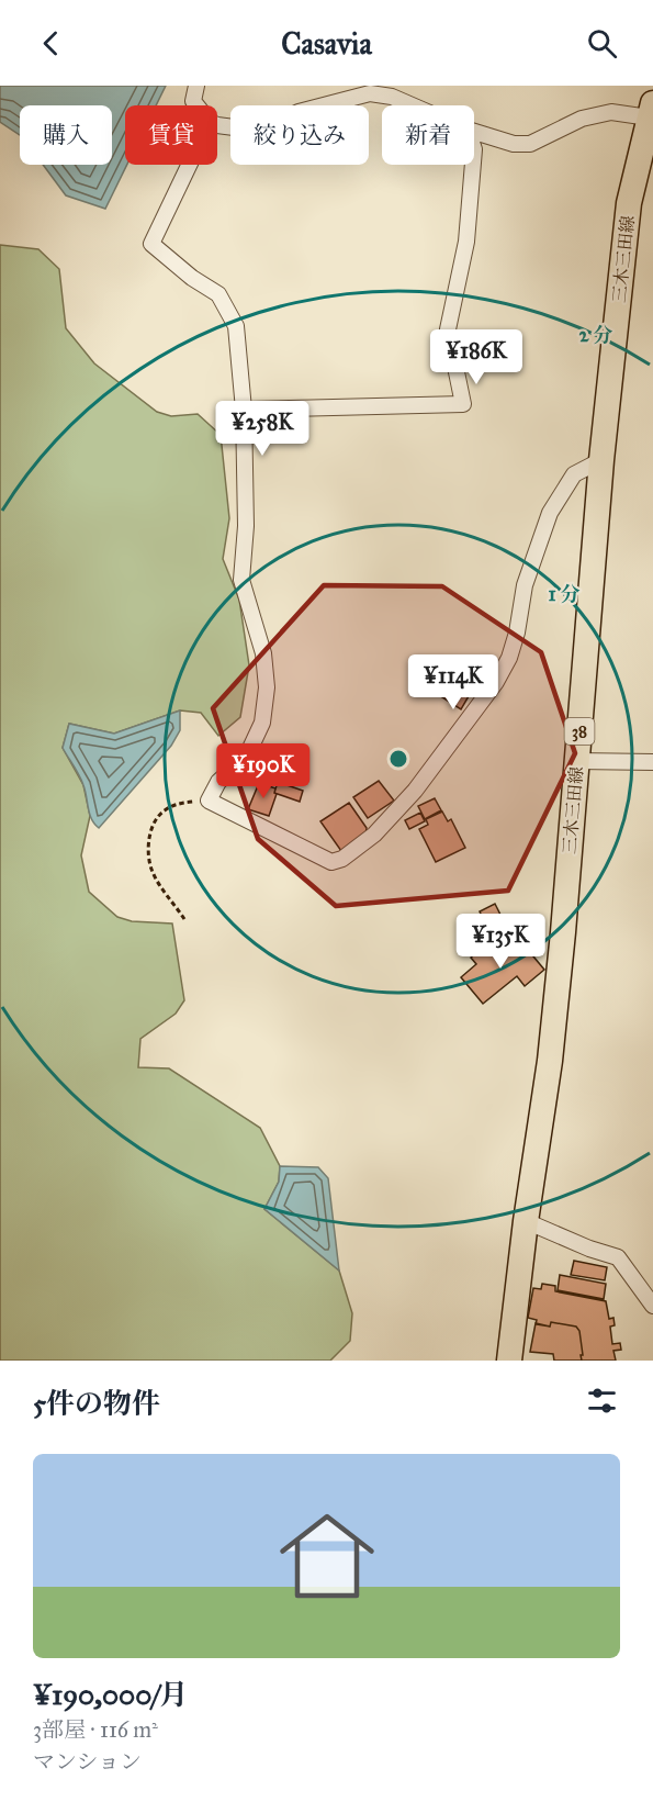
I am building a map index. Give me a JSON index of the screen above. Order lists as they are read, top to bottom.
{
  "streets": {
    "main road": ["三木三田線", "38"]
  },
  "page": {
    "header": "Casavia",
    "chip": [
      "購入",
      "賃貸",
      "絞り込み",
      "新着"
    ],
    "price": [
      "¥186K",
      "¥258K",
      "¥114K",
      "¥190K",
      "¥135K"
    ],
    "heading": "5件の物件",
    "list": [
      {
        "name": "¥190,000/月",
        "note": "3部屋 · 116 m² · マンション"
      }
    ]
  },
  "rings": ["2 分", "1 分"]
}
